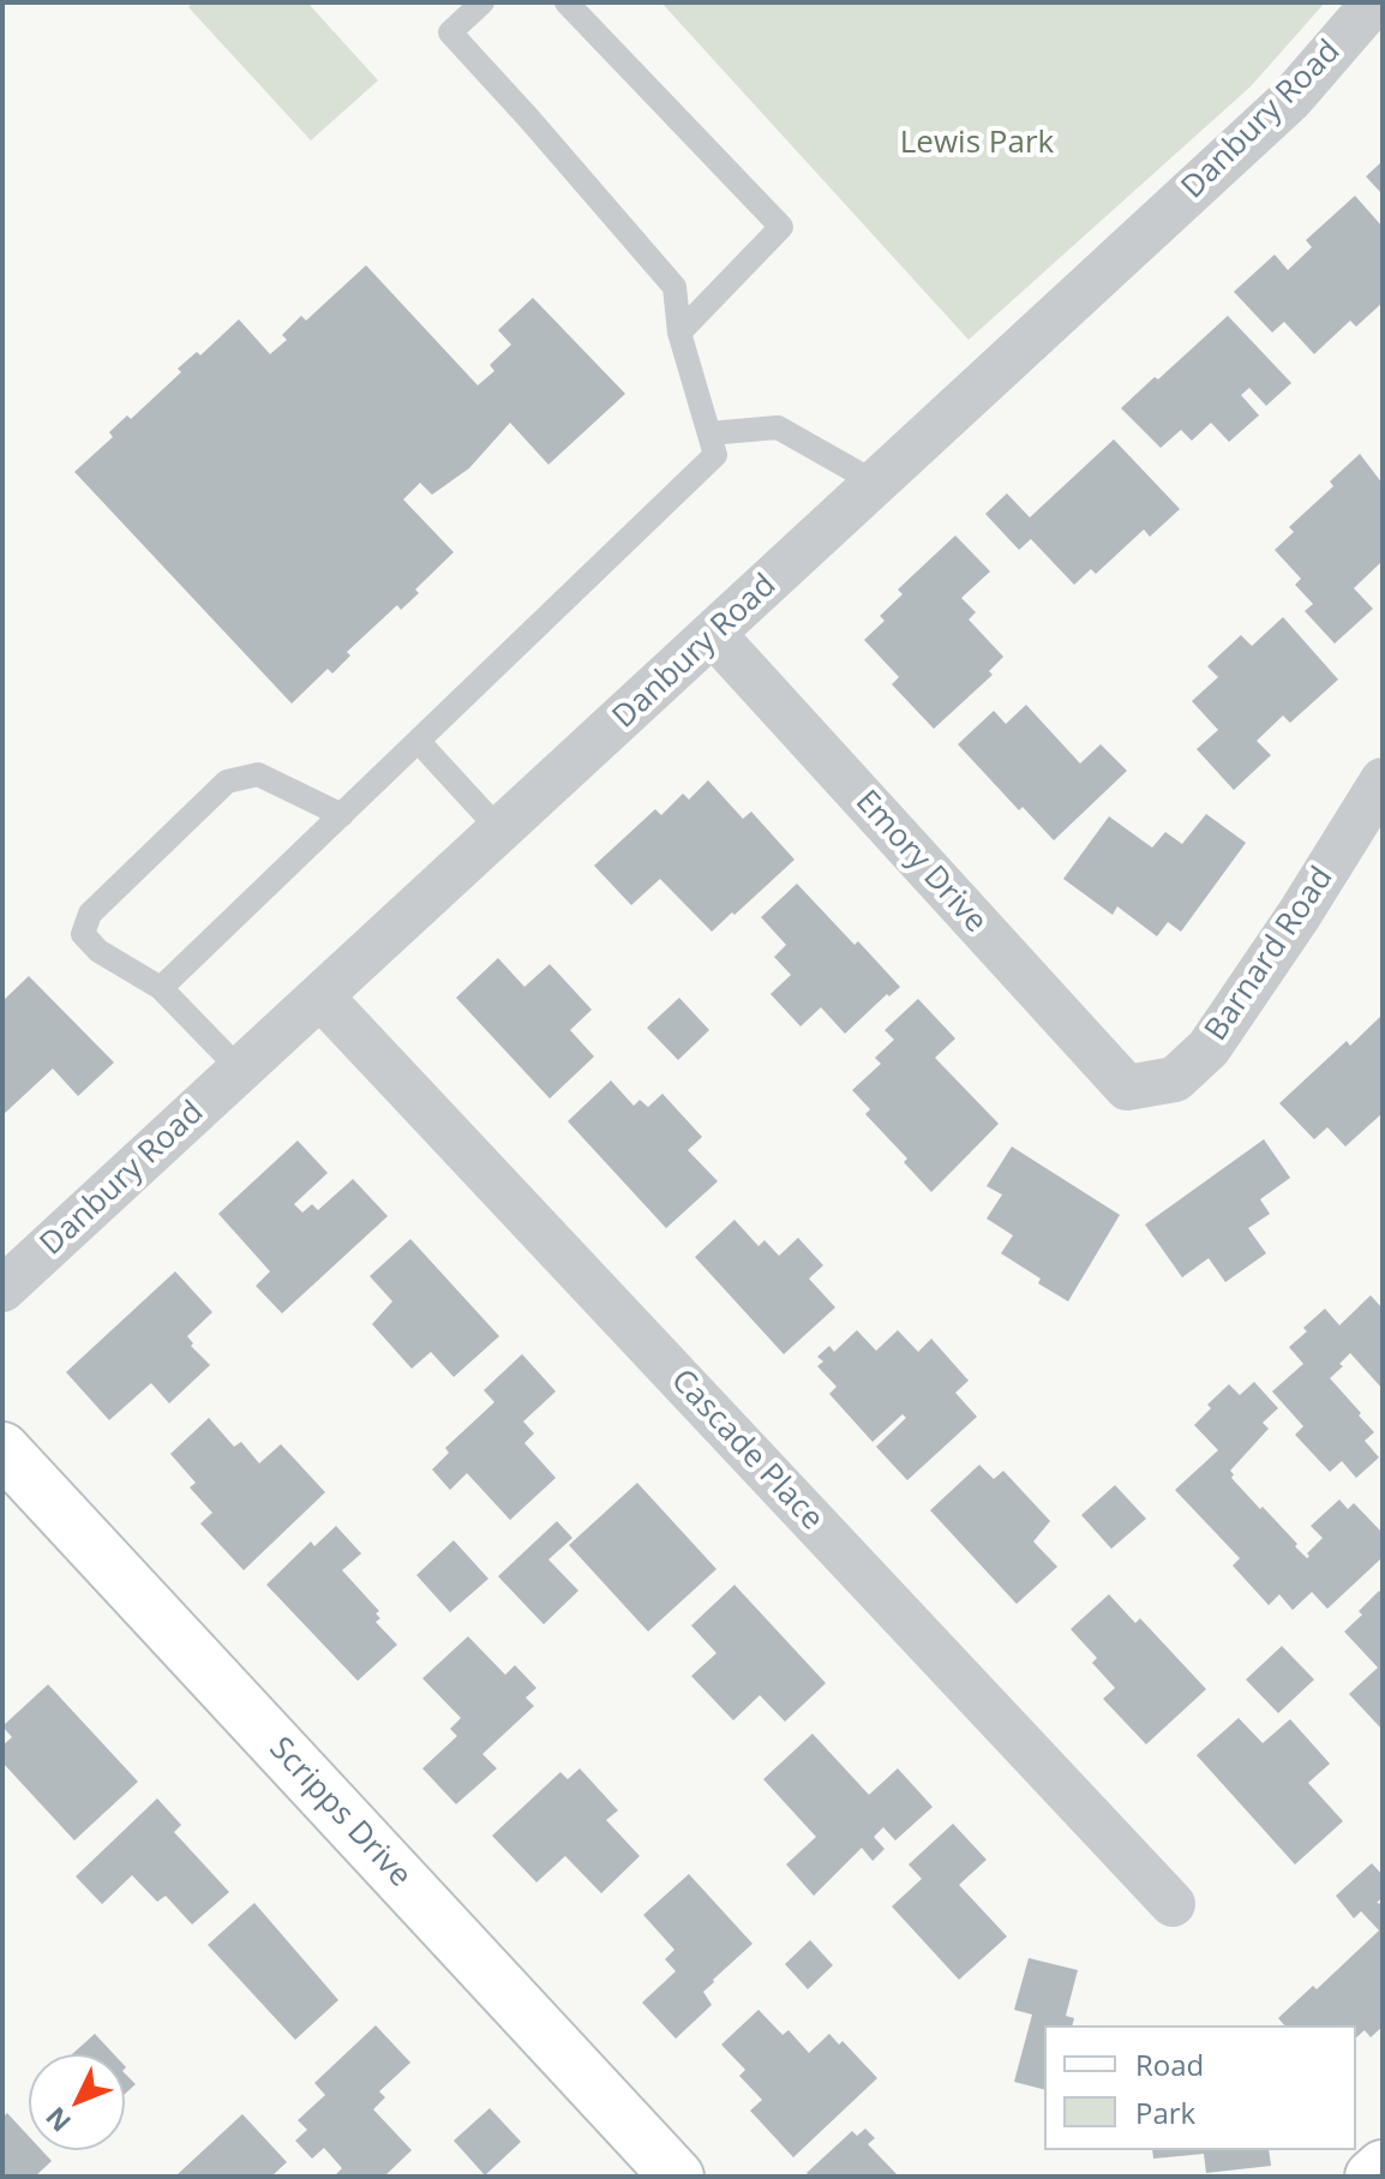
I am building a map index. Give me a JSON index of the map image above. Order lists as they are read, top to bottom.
{
  "streets": {
    "street": [
      "Danbury Road",
      "Emory Drive",
      "Barnard Road",
      "Cascade Place",
      "Scripps Drive"
    ]
  },
  "crossings": [
    ["Danbury Road", "Emory Drive"],
    ["Danbury Road", "Cascade Place"],
    ["Emory Drive", "Barnard Road"]
  ],
  "parks": ["Lewis Park"],
  "legend": ["Road", "Park"],
  "north": "bottom left"
}
